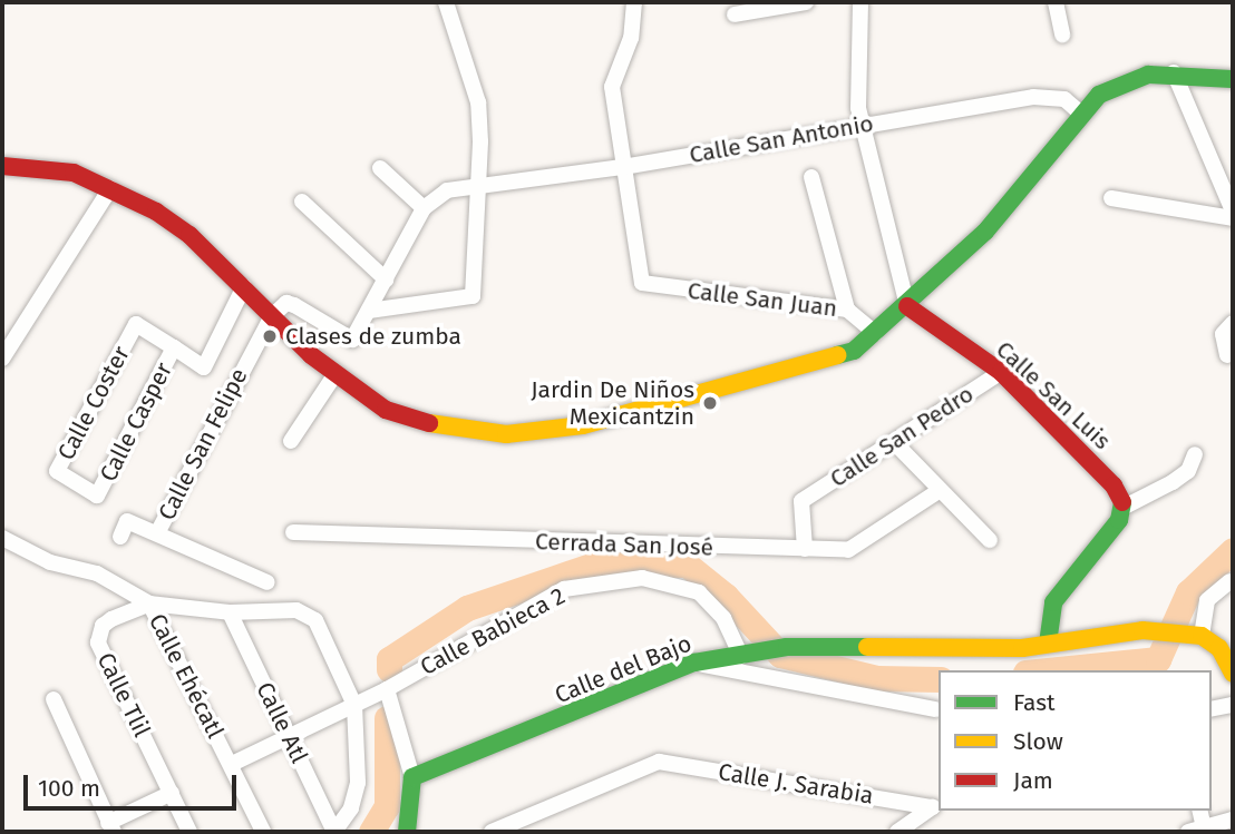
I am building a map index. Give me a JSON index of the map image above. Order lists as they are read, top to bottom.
{
  "streets": {
    "street": [
      "Calle San Antonio",
      "Calle San Juan",
      "Calle San Luis",
      "Calle Coster",
      "Calle Casper",
      "Calle San Pedro",
      "Calle San Felipe",
      "Cerrada San José",
      "Calle Babieca 2",
      "Calle del Bajo",
      "Calle Ehécatl",
      "Calle Tlil",
      "Calle Atl",
      "Calle J. Sarabia"
    ]
  },
  "crossings": [
    ["Calle San Antonio", "Calle San Juan"],
    ["Calle San Luis", "Calle San Pedro"],
    ["Calle Coster", "Calle Casper"],
    ["Calle San Pedro", "Cerrada San José"],
    ["Calle Babieca 2", "Calle del Bajo"],
    ["Calle Babieca 2", "Calle Ehécatl"],
    ["Calle Babieca 2", "Calle Atl"],
    ["Calle Ehécatl", "Calle Tlil"]
  ],
  "places": ["Clases de zumba", "Jardin De Niños Mexicantzin"],
  "legend": ["Fast", "Slow", "Jam"],
  "scale_bar": "100 m"
}
